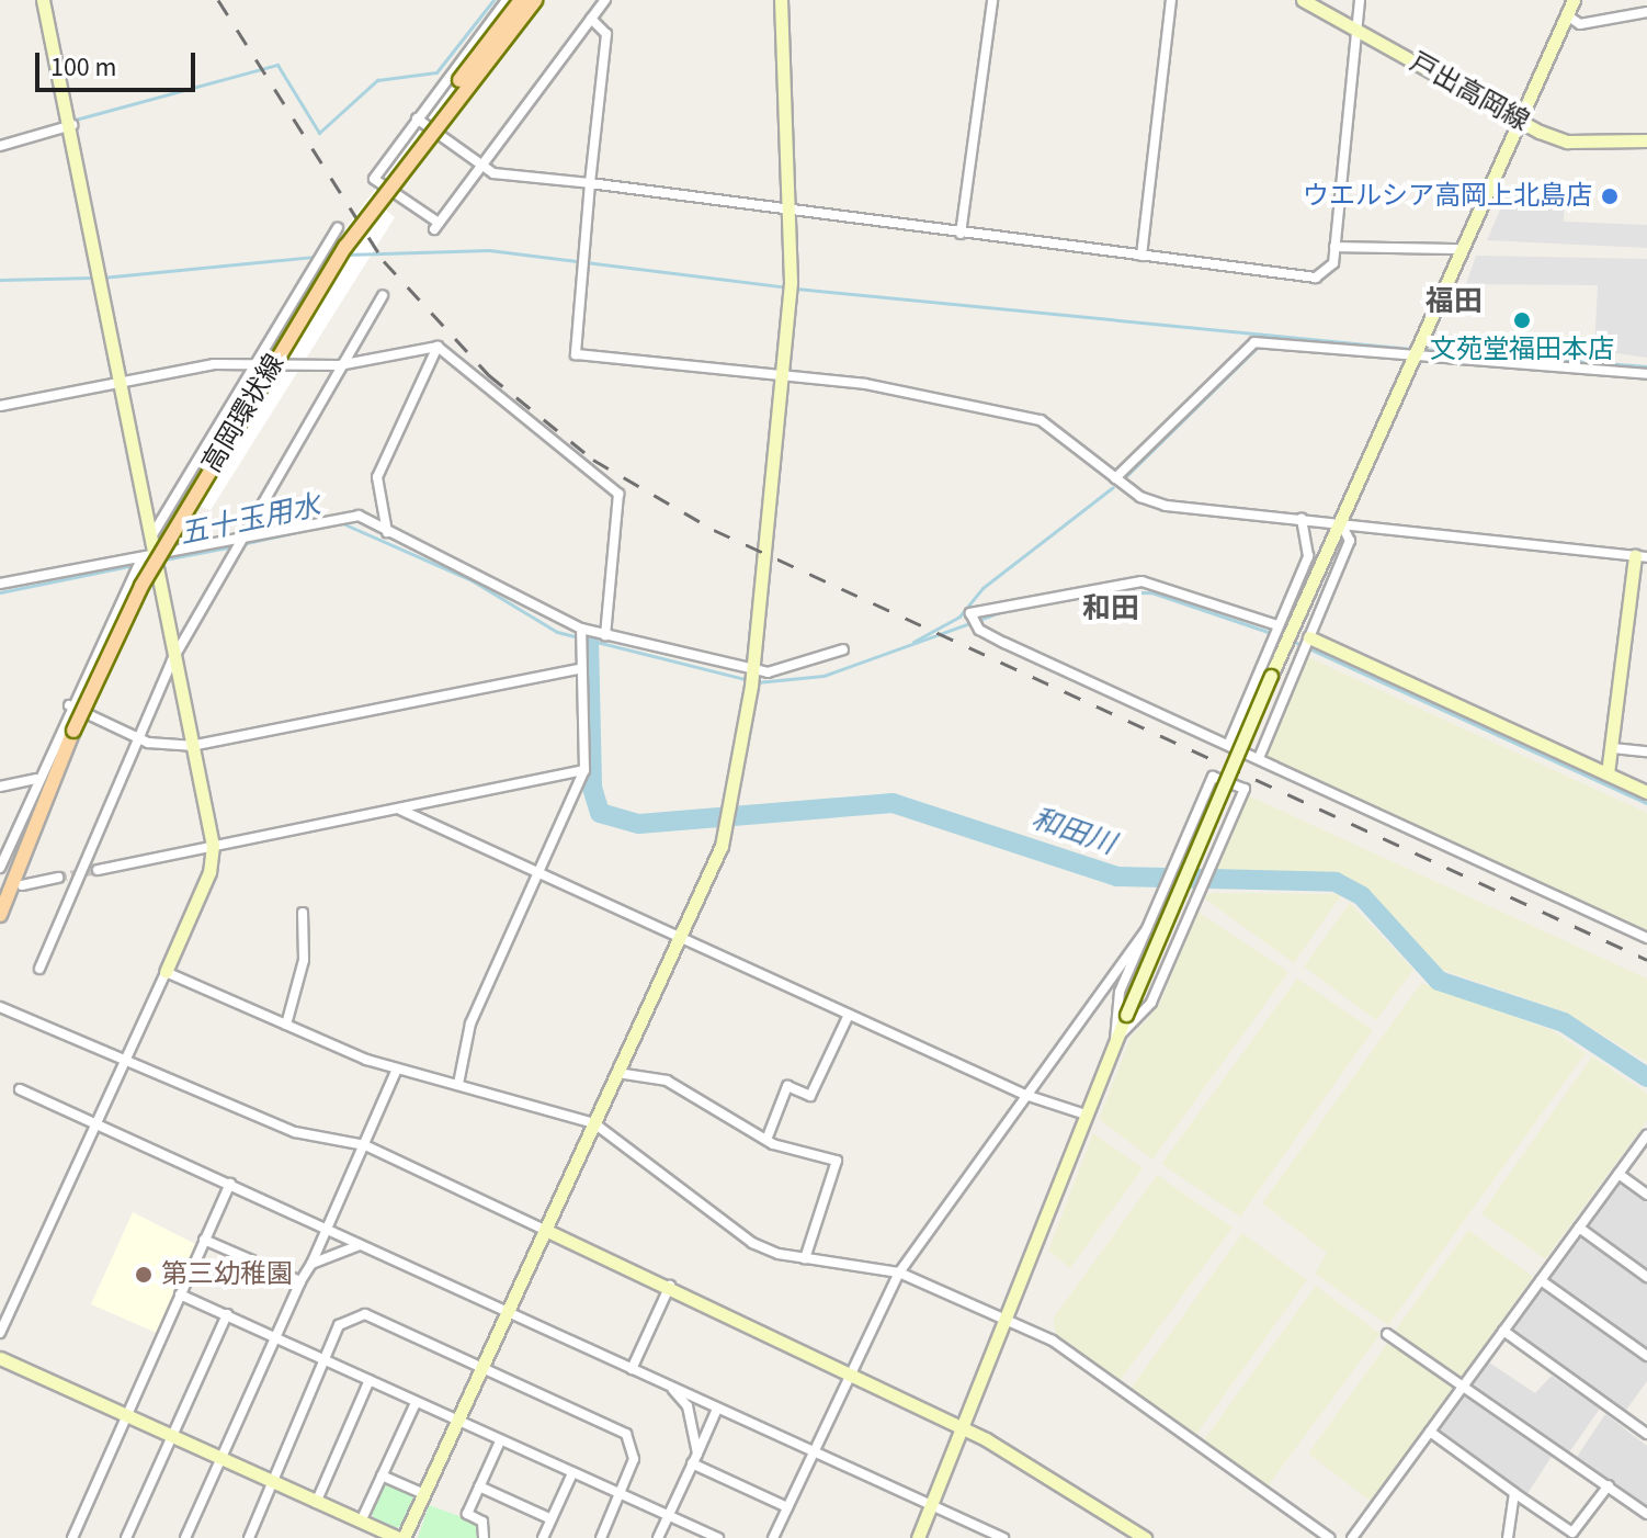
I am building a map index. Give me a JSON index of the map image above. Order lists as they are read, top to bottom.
{
  "streets": {
    "main road": ["高岡環状線"],
    "street": ["戸出高岡線"]
  },
  "districts": ["福田", "和田"],
  "water": ["五十玉用水", "和田川"],
  "places": ["ウエルシア高岡上北島店", "文苑堂福田本店", "第三幼稚園"],
  "scale_bar": "100 m"
}
